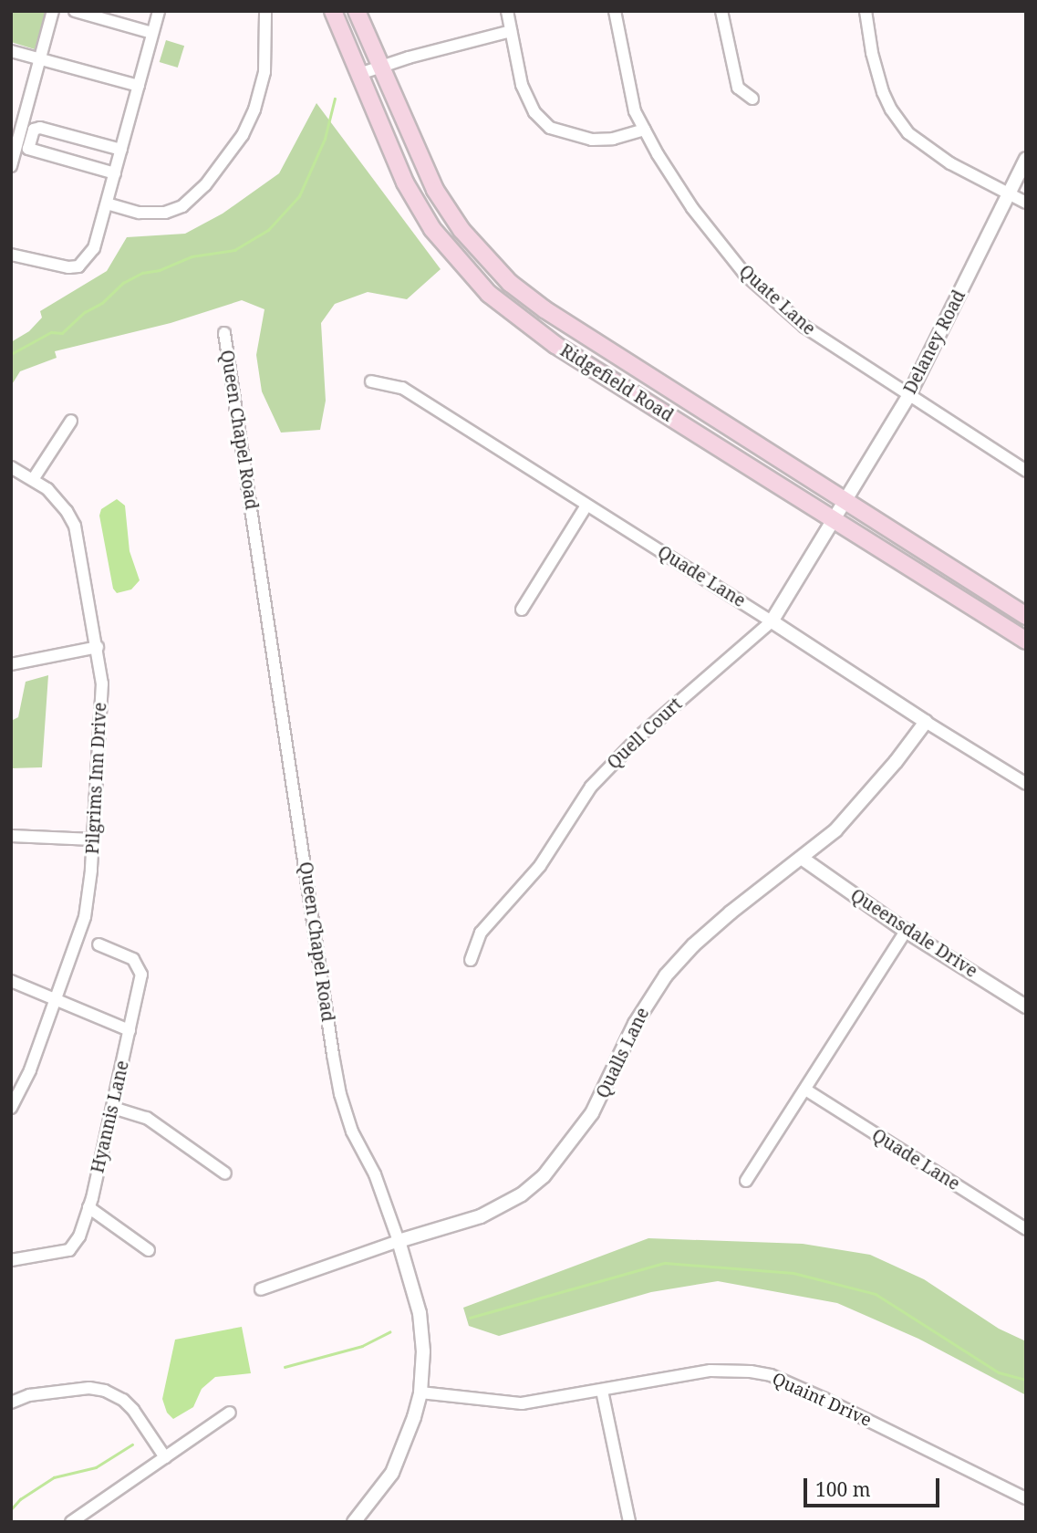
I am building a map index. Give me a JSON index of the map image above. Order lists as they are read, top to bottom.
{
  "streets": {
    "main road": ["Ridgefield Road"],
    "street": [
      "Quate Lane",
      "Delaney Road",
      "Queen Chapel Road",
      "Quade Lane",
      "Quell Court",
      "Pilgrims Inn Drive",
      "Queensdale Drive",
      "Qualls Lane",
      "Hyannis Lane",
      "Quaint Drive"
    ]
  },
  "crossings": [
    ["Quate Lane", "Delaney Road"],
    ["Delaney Road", "Ridgefield Road"],
    ["Delaney Road", "Quell Court"],
    ["Ridgefield Road", "Quell Court"],
    ["Queen Chapel Road", "Qualls Lane"],
    ["Queen Chapel Road", "Quaint Drive"],
    ["Quade Lane", "Quell Court"],
    ["Quade Lane", "Qualls Lane"],
    ["Queensdale Drive", "Qualls Lane"]
  ],
  "scale_bar": "100 m"
}
